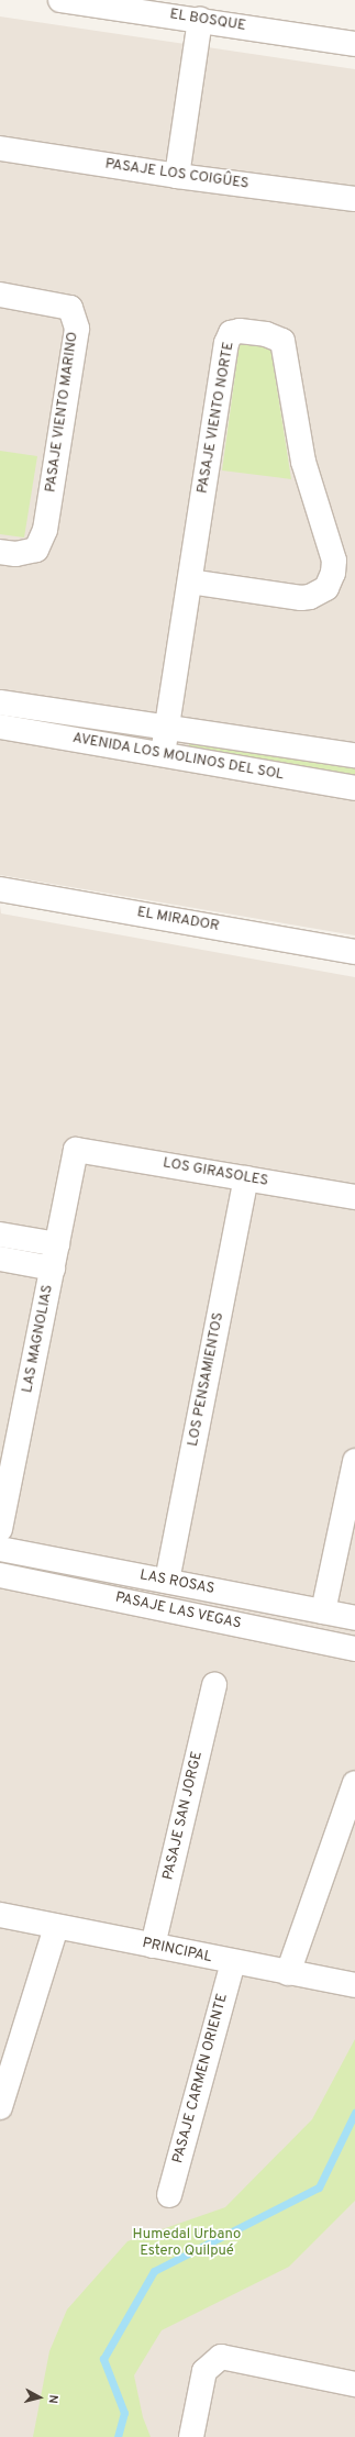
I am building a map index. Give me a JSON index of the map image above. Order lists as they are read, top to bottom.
{
  "streets": {
    "street": [
      "EL BOSQUE",
      "PASAJE LOS COIGÛES",
      "PASAJE VIENTO MARINO",
      "PASAJE VIENTO NORTE",
      "AVENIDA LOS MOLINOS DEL SOL",
      "EL MIRADOR",
      "LOS GIRASOLES",
      "LAS MAGNOLIAS",
      "LOS PENSAMIENTOS",
      "LAS ROSAS",
      "PASAJE LAS VEGAS",
      "PASAJE SAN JORGE",
      "PRINCIPAL",
      "PASAJE CARMEN ORIENTE"
    ]
  },
  "crossings": [
    ["PASAJE VIENTO NORTE", "AVENIDA LOS MOLINOS DEL SOL"],
    ["LOS GIRASOLES", "LAS MAGNOLIAS"],
    ["LOS GIRASOLES", "LOS PENSAMIENTOS"],
    ["LOS PENSAMIENTOS", "LAS ROSAS"],
    ["PASAJE SAN JORGE", "PRINCIPAL"],
    ["PRINCIPAL", "PASAJE CARMEN ORIENTE"]
  ],
  "parks": ["Humedal Urbano Estero Quilpué"],
  "north": "right"
}
